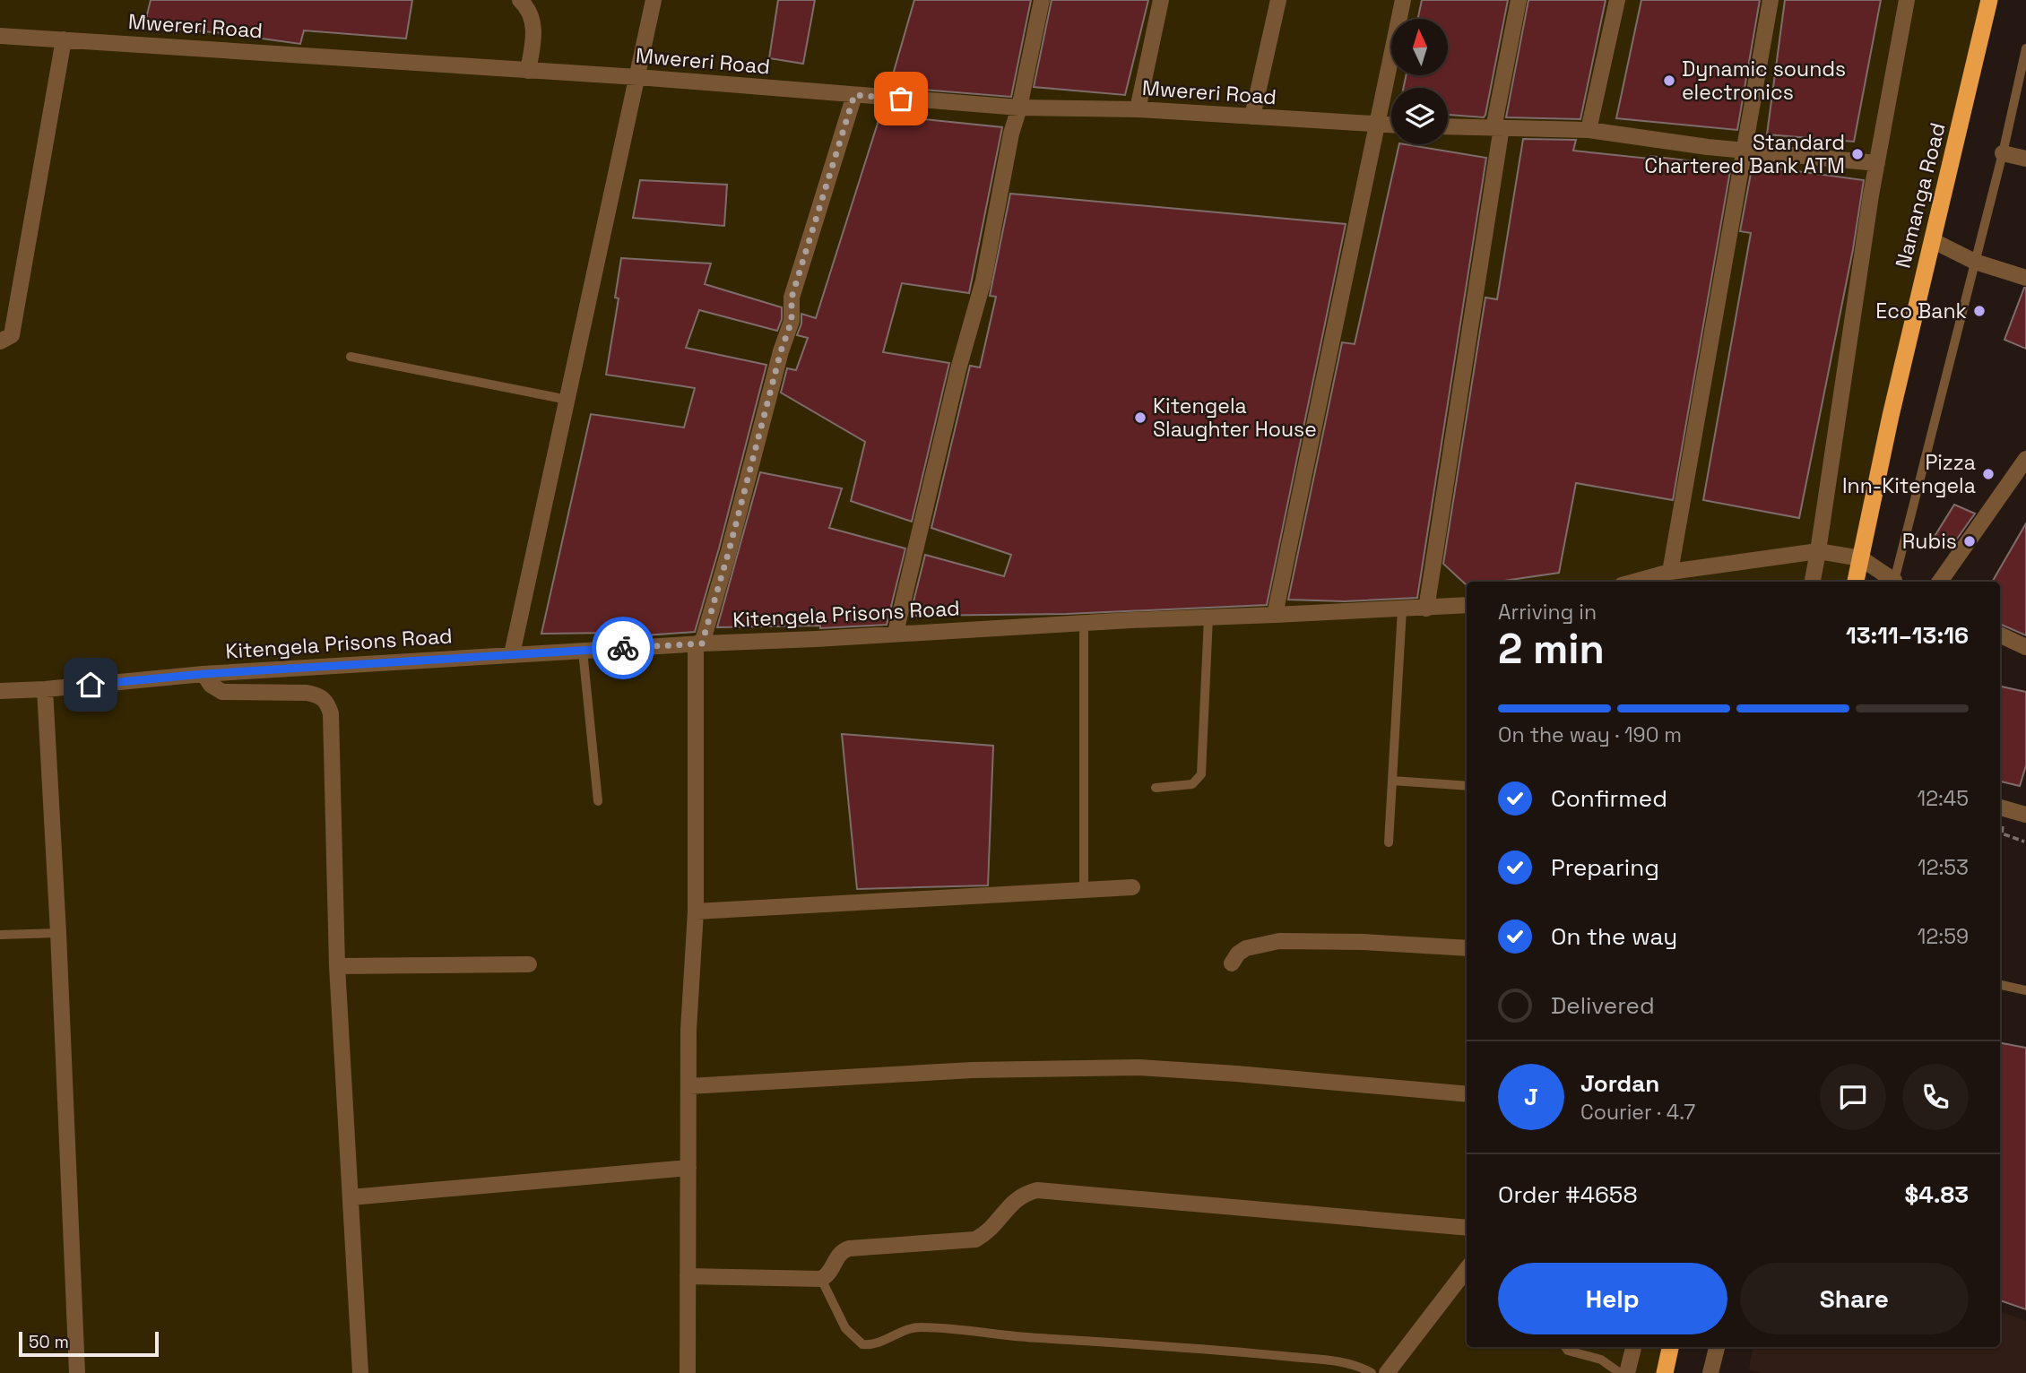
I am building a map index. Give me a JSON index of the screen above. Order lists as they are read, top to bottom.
{
  "streets": {
    "highway": ["Namanga Road"],
    "street": ["Mwereri Road", "Kitengela Prisons Road"]
  },
  "places": [
    "Dynamic sounds electronics",
    "Standard Chartered Bank ATM",
    "Eco Bank",
    "Kitengela Slaughter House",
    "Pizza Inn-Kitengela",
    "Rubis"
  ],
  "scale_bar": "50 m",
  "north": "top",
  "page": {
    "heading": ["2 min", "Arriving in", "13:11–13:16"],
    "panel": [
      "Jordan",
      "Courier · 4.7",
      "Order #4658",
      "$4.83"
    ],
    "bar": "On the way · 190 m",
    "list": [
      ["Confirmed", "12:45"],
      ["Preparing", "12:53"],
      ["On the way", "12:59"],
      "Delivered"
    ],
    "round": "J",
    "buttons": ["Help", "Share"],
    "scale": "50 m"
  }
}
